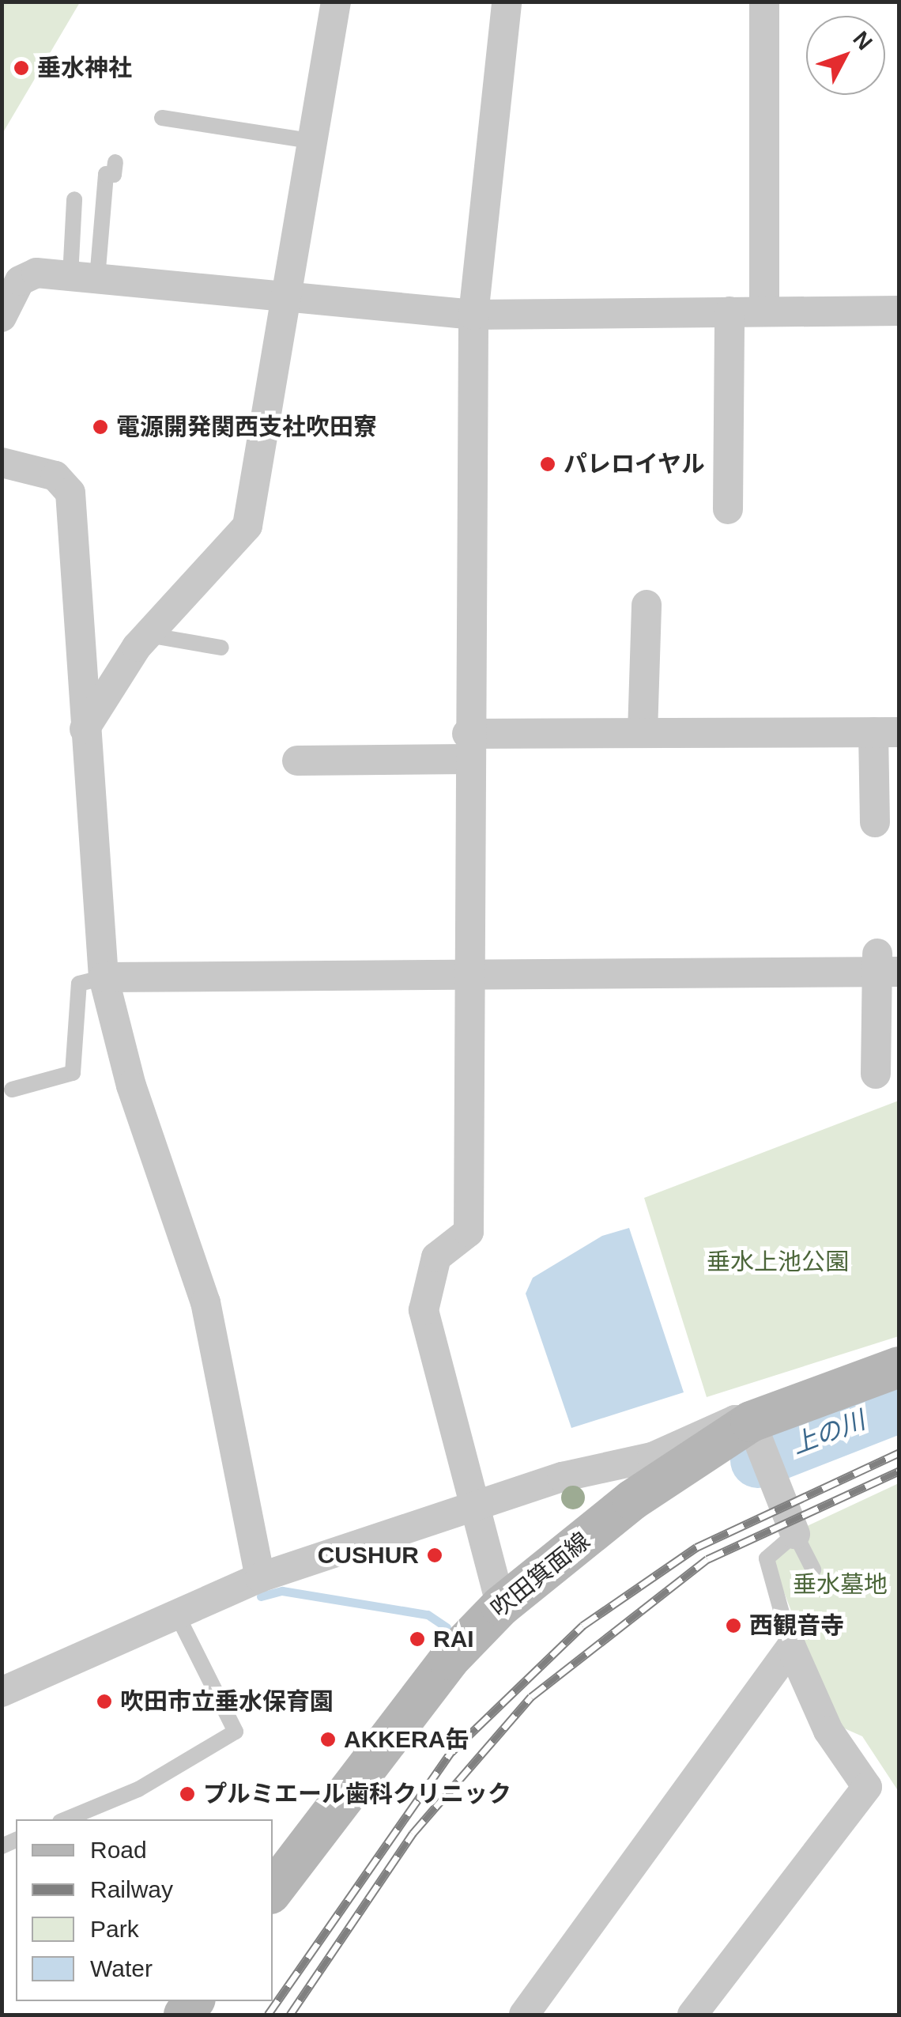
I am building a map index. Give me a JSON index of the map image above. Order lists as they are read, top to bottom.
{
  "streets": {
    "main road": ["吹田箕面線"]
  },
  "water": ["上の川"],
  "parks": ["垂水上池公園", "垂水墓地"],
  "places": [
    "垂水神社",
    "電源開発関西支社吹田寮",
    "パレロイヤル",
    "CUSHUR",
    "西観音寺",
    "RAI",
    "吹田市立垂水保育園",
    "AKKERA缶",
    "プルミエール歯科クリニック"
  ],
  "legend": [
    "Road",
    "Railway",
    "Park",
    "Water"
  ],
  "north": "top right"
}
